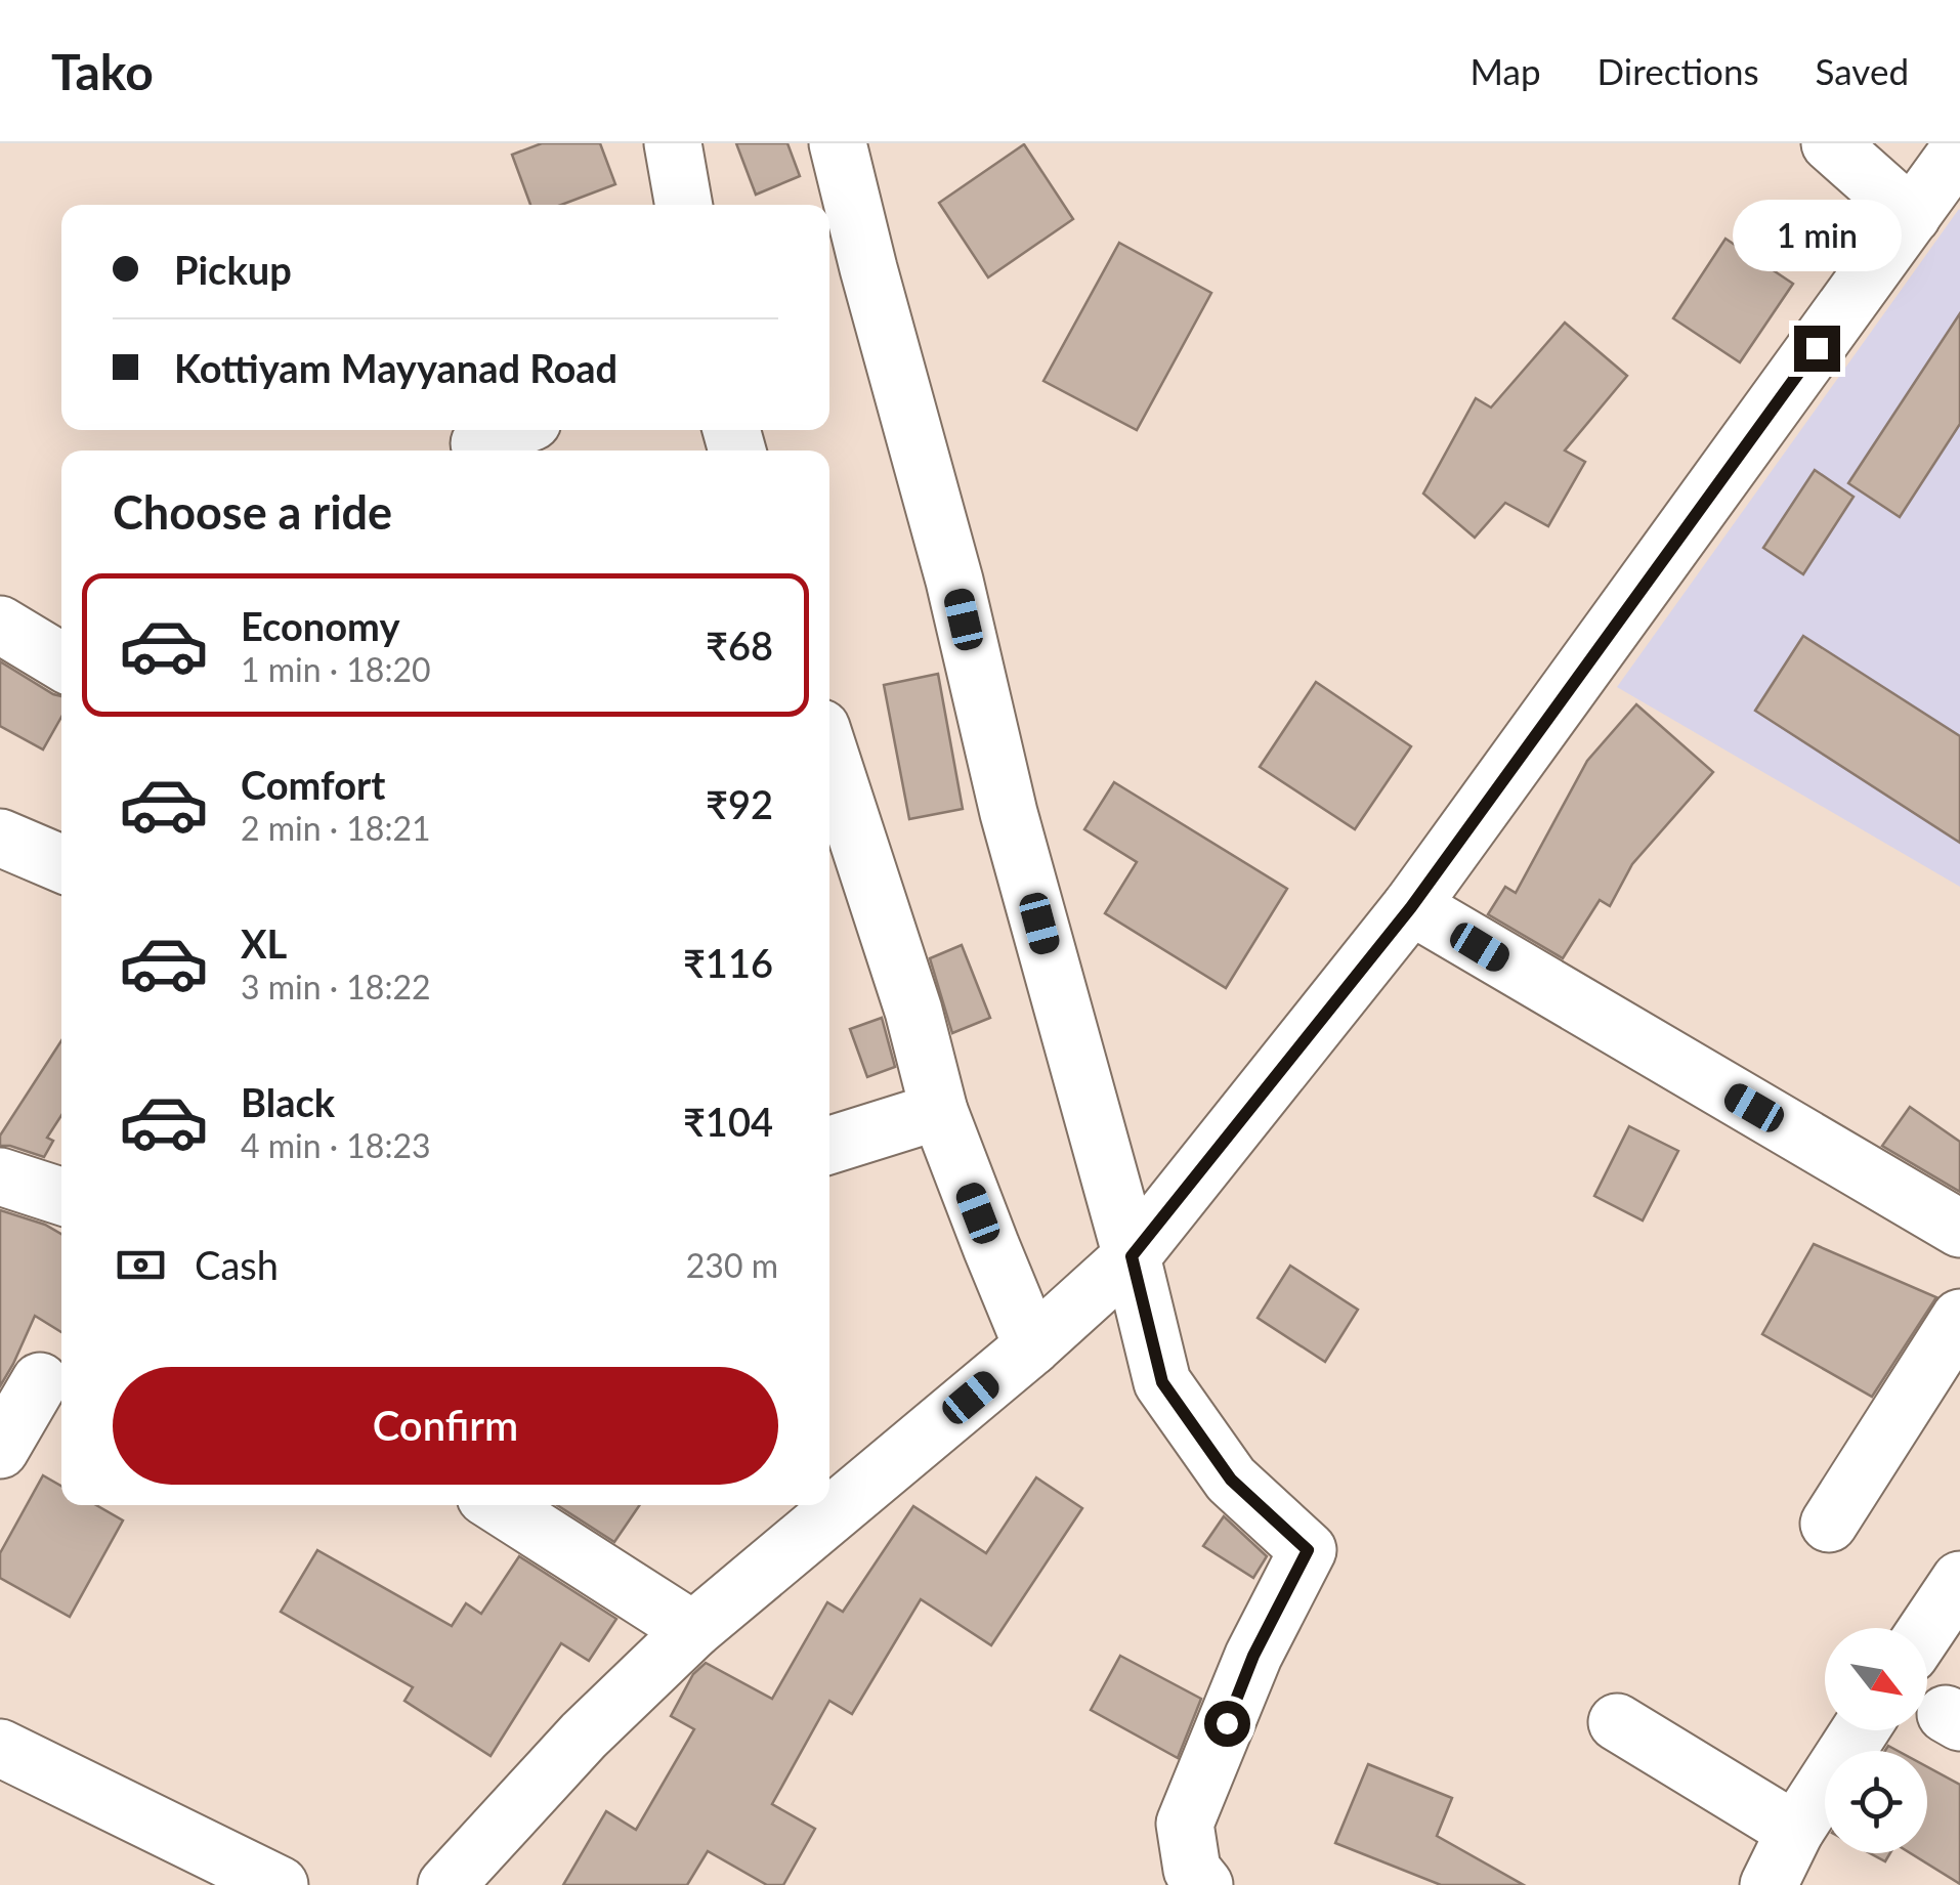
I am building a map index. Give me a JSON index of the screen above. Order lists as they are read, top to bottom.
{
  "north": "bottom right",
  "page": {
    "header": "Tako",
    "nav": ["Map", "Directions", "Saved"],
    "bubble": "1 min",
    "banner": ["Pickup", "Kottiyam Mayyanad Road"],
    "heading": "Choose a ride",
    "list": [
      {
        "name": "Economy",
        "note": "1 min · 18:20",
        "value": "₹68"
      },
      {
        "name": "Comfort",
        "note": "2 min · 18:21",
        "value": "₹92"
      },
      {
        "name": "XL",
        "note": "3 min · 18:22",
        "value": "₹116"
      },
      {
        "name": "Black",
        "note": "4 min · 18:23",
        "value": "₹104"
      }
    ],
    "pay": ["Cash", "230 m"],
    "buttons": "Confirm"
  }
}
